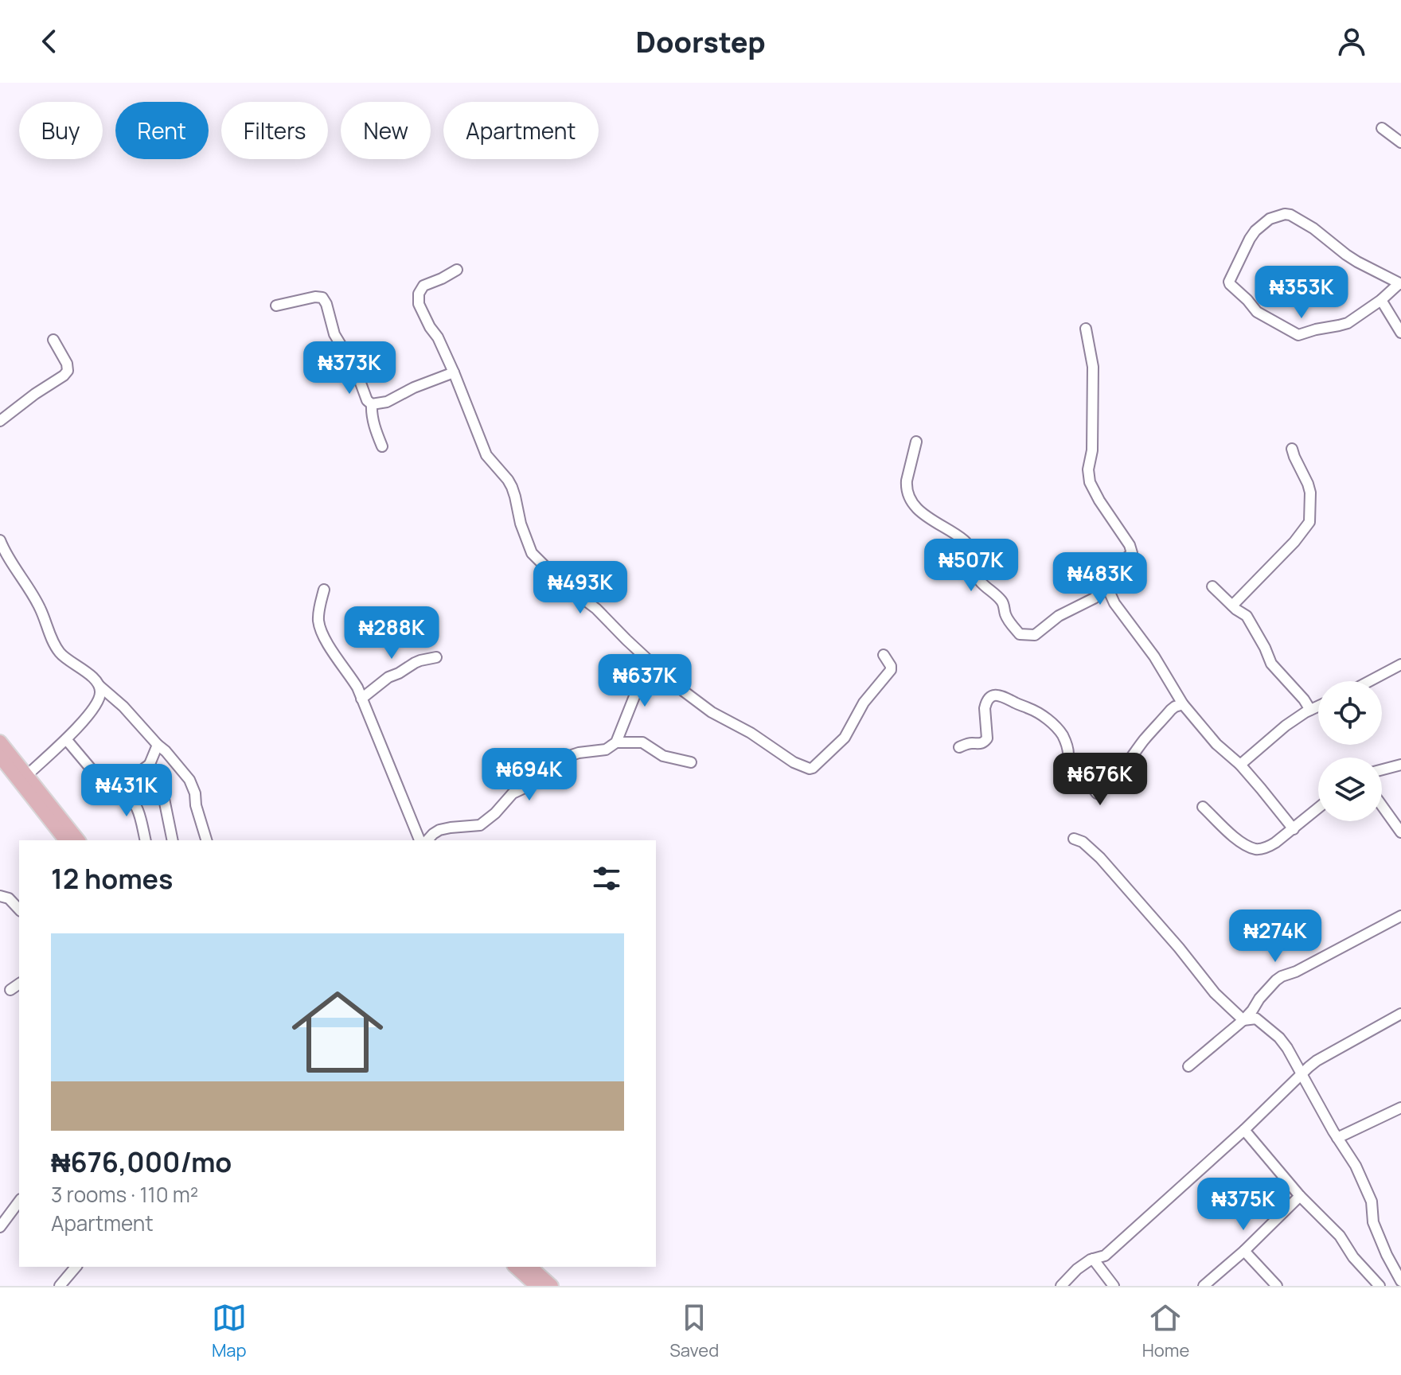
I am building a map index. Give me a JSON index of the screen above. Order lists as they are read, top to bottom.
{
  "page": {
    "header": "Doorstep",
    "chip": [
      "Buy",
      "Rent",
      "Filters",
      "New",
      "Apartment"
    ],
    "price": [
      "₦353K",
      "₦373K",
      "₦507K",
      "₦483K",
      "₦493K",
      "₦288K",
      "₦637K",
      "₦694K",
      "₦676K",
      "₦431K",
      "₦274K",
      "₦375K"
    ],
    "heading": "12 homes",
    "list": [
      {
        "name": "₦676,000/mo",
        "note": "3 rooms · 110 m² · Apartment"
      }
    ],
    "tabs": ["Map", "Saved", "Home"]
  }
}
